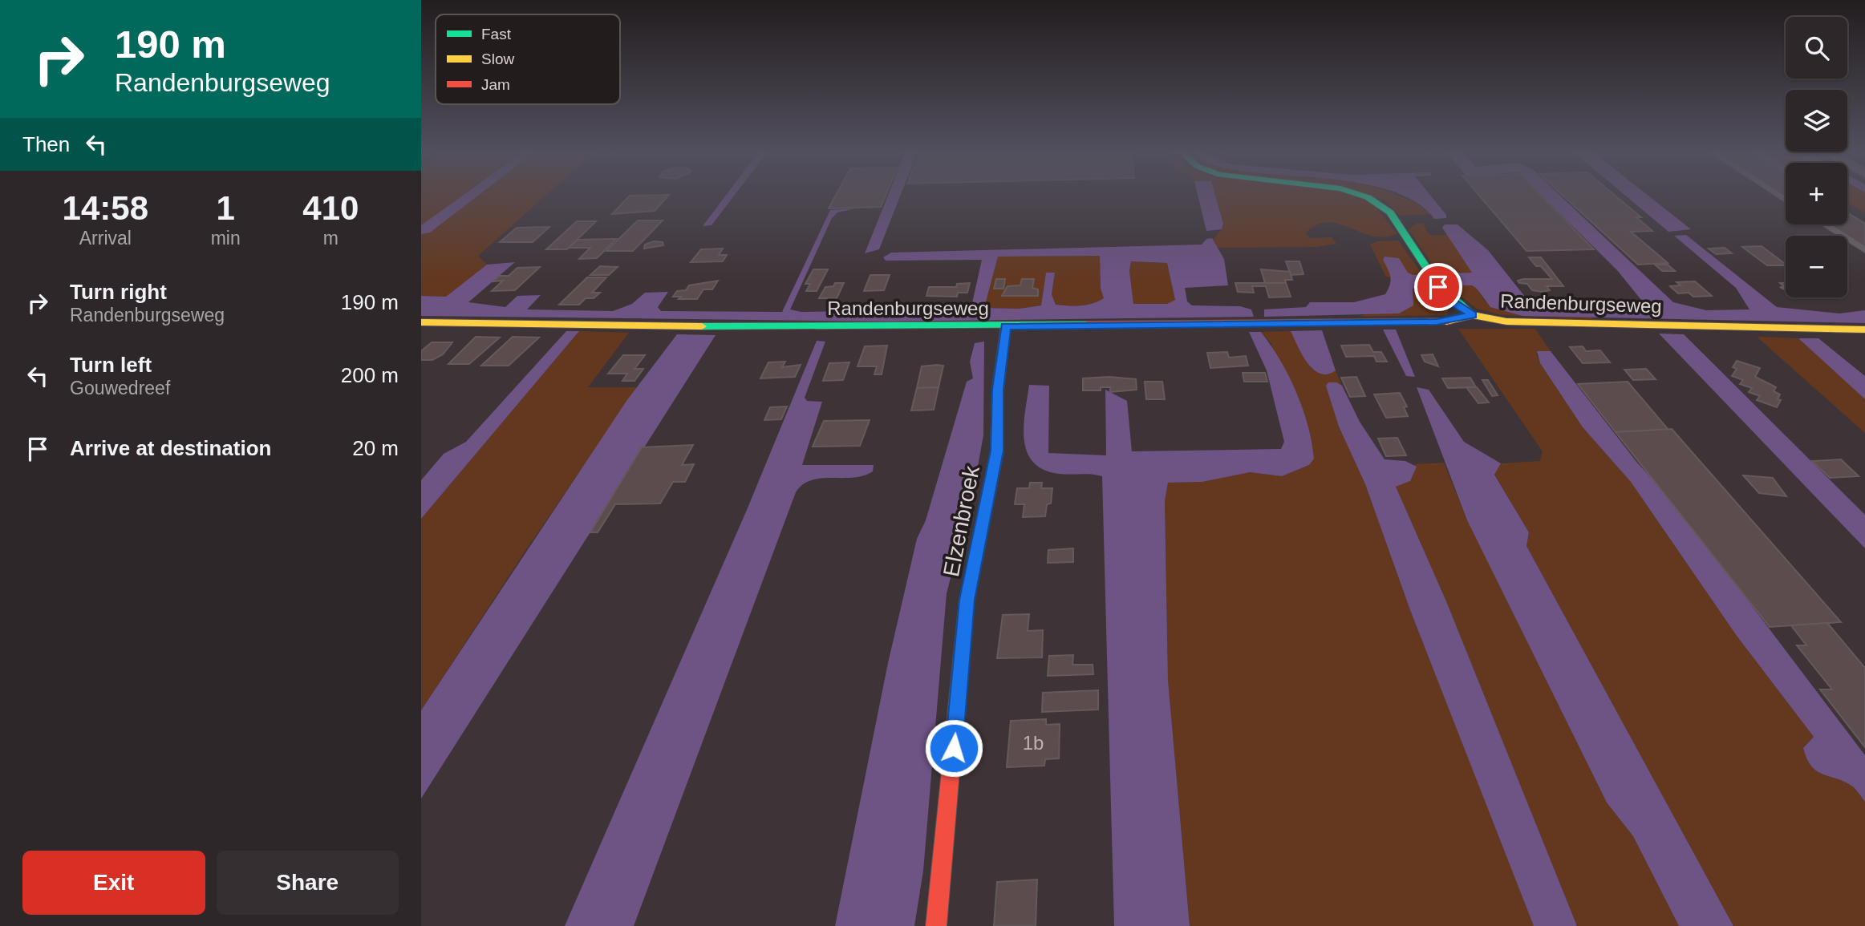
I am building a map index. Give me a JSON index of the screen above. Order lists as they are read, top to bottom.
{
  "streets": {
    "street": ["Randenburgseweg", "Elzenbroek"]
  },
  "crossings": [
    ["Randenburgseweg", "Elzenbroek"]
  ],
  "house_numbers": ["1b"],
  "legend": ["Fast", "Slow", "Jam"],
  "page": {
    "turn": ["190 m", "Randenburgseweg"],
    "map_buttons": ["+", "−"],
    "then": "Then",
    "eta": [
      "14:58",
      "Arrival",
      "1",
      "min",
      "410",
      "m"
    ],
    "list": [
      {
        "name": "Turn right",
        "note": "Randenburgseweg",
        "value": "190 m"
      },
      {
        "name": "Turn left",
        "note": "Gouwedreef",
        "value": "200 m"
      },
      {
        "name": "Arrive at destination",
        "value": "20 m"
      }
    ],
    "buttons": ["Exit", "Share"]
  }
}
